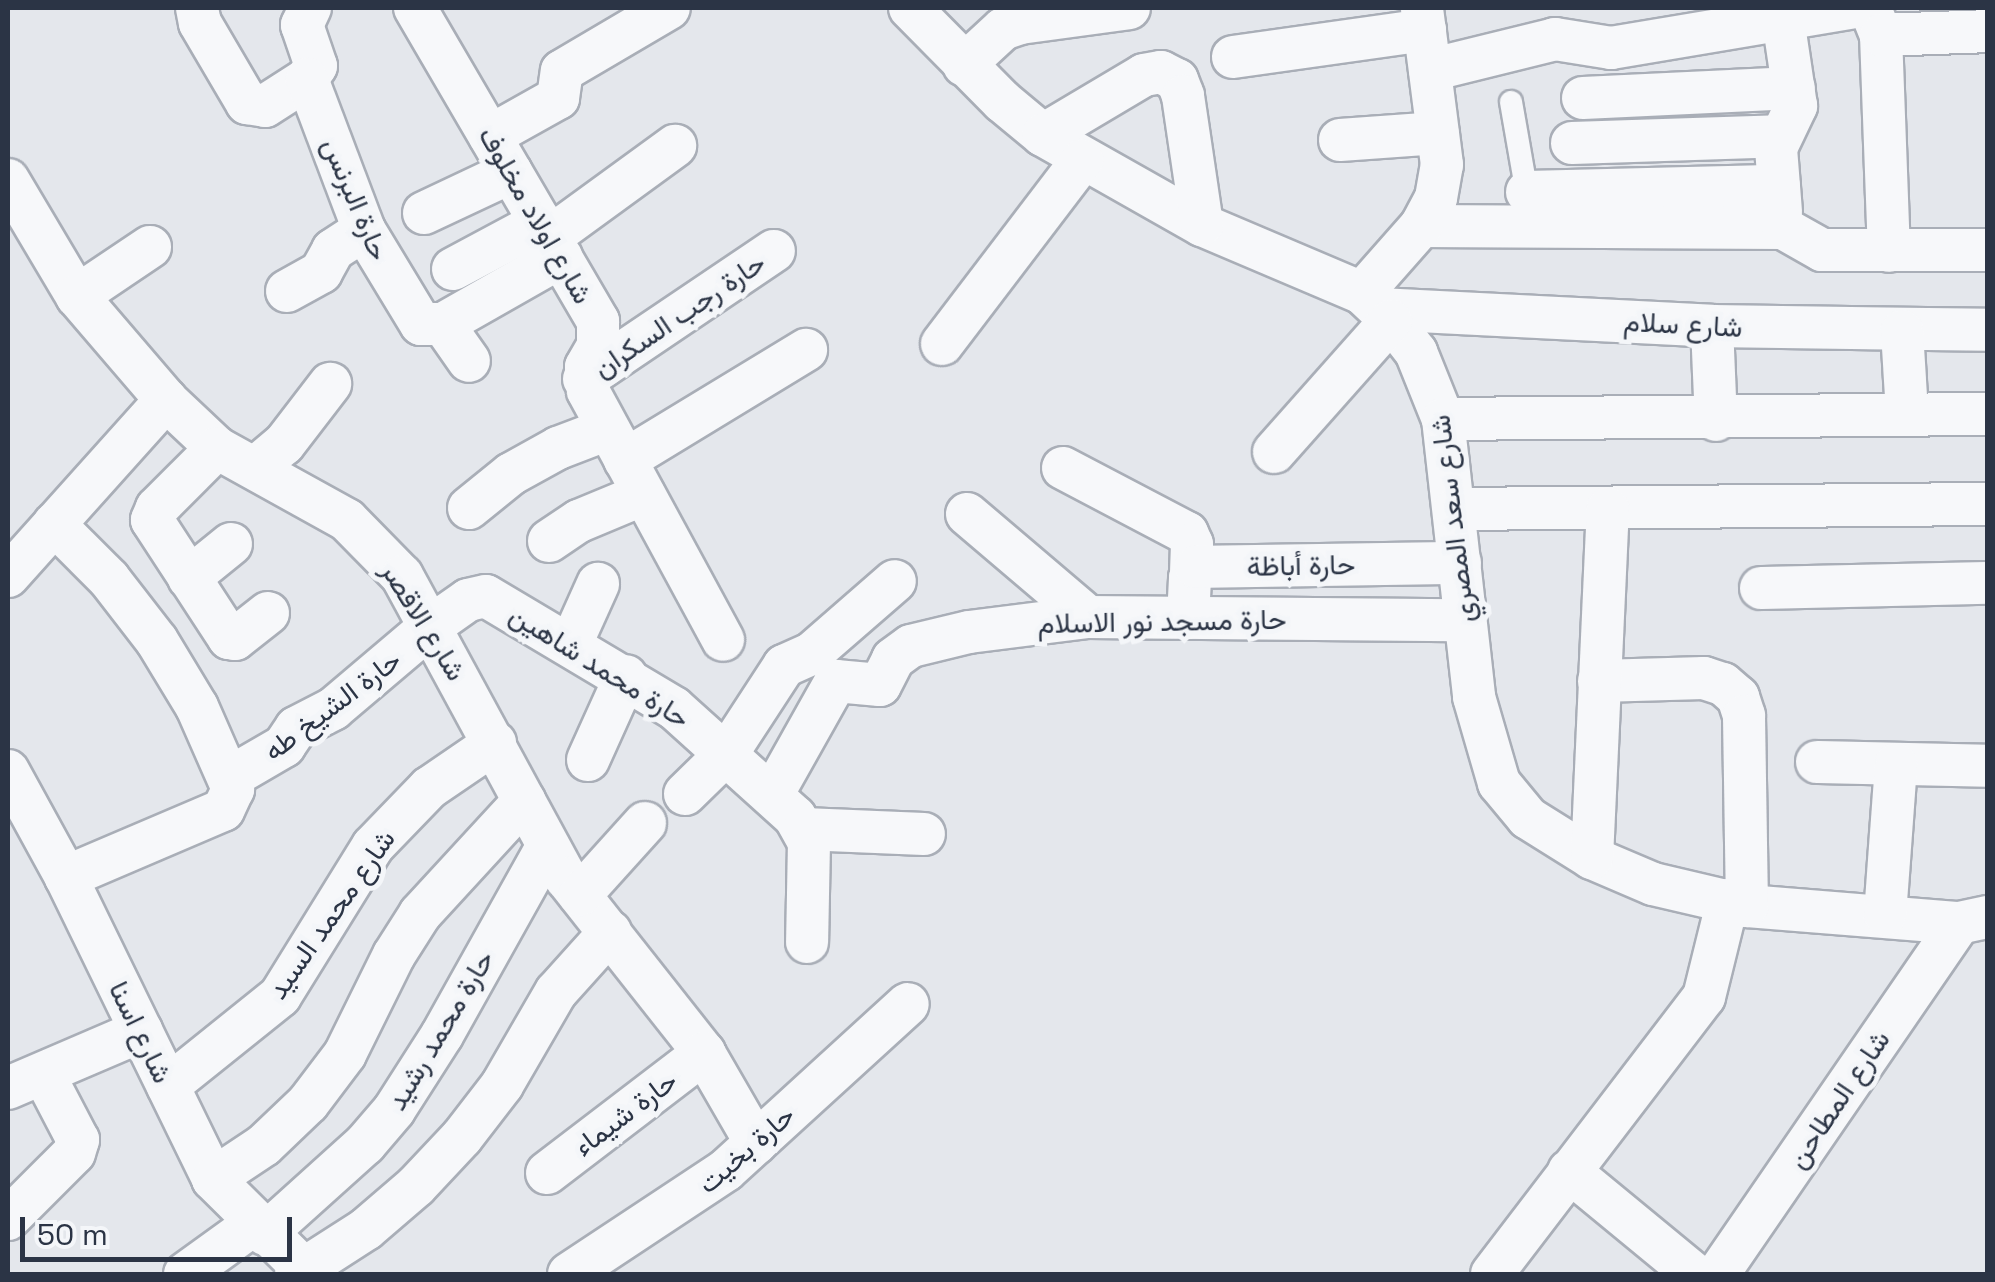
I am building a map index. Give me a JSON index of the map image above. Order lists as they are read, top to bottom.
{
  "streets": {
    "street": [
      "حارة البرنس",
      "شارع اولاد مخلوف",
      "حارة رجب السكران",
      "شارع سلام",
      "شارع سعد المصري",
      "حارة أباظة",
      "شارع الاقصر",
      "حارة مسجد نور الاسلام",
      "حارة محمد شاهين",
      "حارة الشيخ طه",
      "شارع محمد السيد",
      "حارة محمد رشيد",
      "شارع اسنا",
      "شارع المطاحن",
      "حارة شيماء",
      "حارة بخيت"
    ]
  },
  "crossings": [
    ["شارع اولاد مخلوف", "حارة رجب السكران"],
    ["شارع سلام", "شارع سعد المصري"],
    ["شارع سعد المصري", "حارة أباظة"],
    ["شارع سعد المصري", "حارة مسجد نور الاسلام"],
    ["شارع سعد المصري", "شارع المطاحن"],
    ["شارع الاقصر", "حارة محمد شاهين"],
    ["شارع الاقصر", "حارة الشيخ طه"],
    ["شارع الاقصر", "شارع محمد السيد"],
    ["شارع الاقصر", "حارة محمد رشيد"],
    ["شارع الاقصر", "حارة شيماء"],
    ["شارع الاقصر", "حارة بخيت"],
    ["حارة مسجد نور الاسلام", "حارة محمد شاهين"],
    ["حارة محمد شاهين", "حارة الشيخ طه"],
    ["شارع محمد السيد", "شارع اسنا"],
    ["حارة محمد رشيد", "شارع اسنا"]
  ],
  "scale_bar": "50 m"
}
